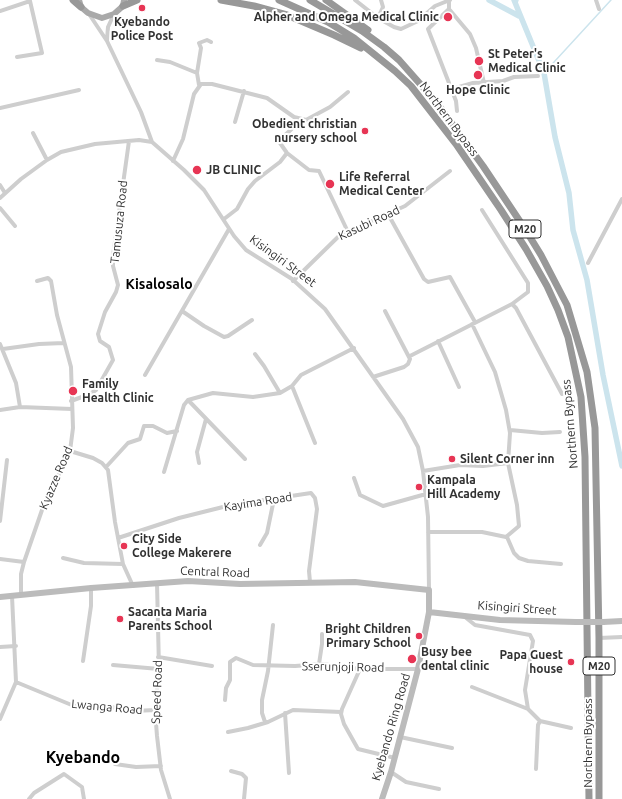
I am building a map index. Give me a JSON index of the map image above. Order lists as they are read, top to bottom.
{
  "streets": {
    "highway": ["Northern Bypass", "M20"],
    "street": [
      "Tamusuza Road",
      "Kasubi Road",
      "Kisingiri Street",
      "Kyazze Road",
      "Kayima Road",
      "Central Road",
      "Sserunjoji Road",
      "Speed Road",
      "Lwanga Road",
      "Kyebando Ring Road"
    ]
  },
  "crossings": [
    ["Tamusuza Road", "Kyazze Road"],
    ["Kasubi Road", "Kisingiri Street"],
    ["Kisingiri Street", "Central Road"],
    ["Kisingiri Street", "Kyebando Ring Road"],
    ["Kyazze Road", "Central Road"],
    ["Kayima Road", "Central Road"],
    ["Central Road", "Speed Road"],
    ["Central Road", "Kyebando Ring Road"],
    ["Sserunjoji Road", "Kyebando Ring Road"],
    ["Speed Road", "Lwanga Road"]
  ],
  "districts": ["Kisalosalo", "Kyebando"],
  "places": [
    "Kyebando Police Post",
    "Alpher and Omega Medical Clinic",
    "St Peter's Medical Clinic",
    "Hope Clinic",
    "Obedient christian nursery school",
    "JB CLINIC",
    "Life Referral Medical Center",
    "Family Health Clinic",
    "Silent Corner inn",
    "Kampala Hill Academy",
    "City Side College Makerere",
    "Sacanta Maria Parents School",
    "Bright Children Primary School",
    "Busy bee dental clinic",
    "Papa Guest house"
  ]
}
